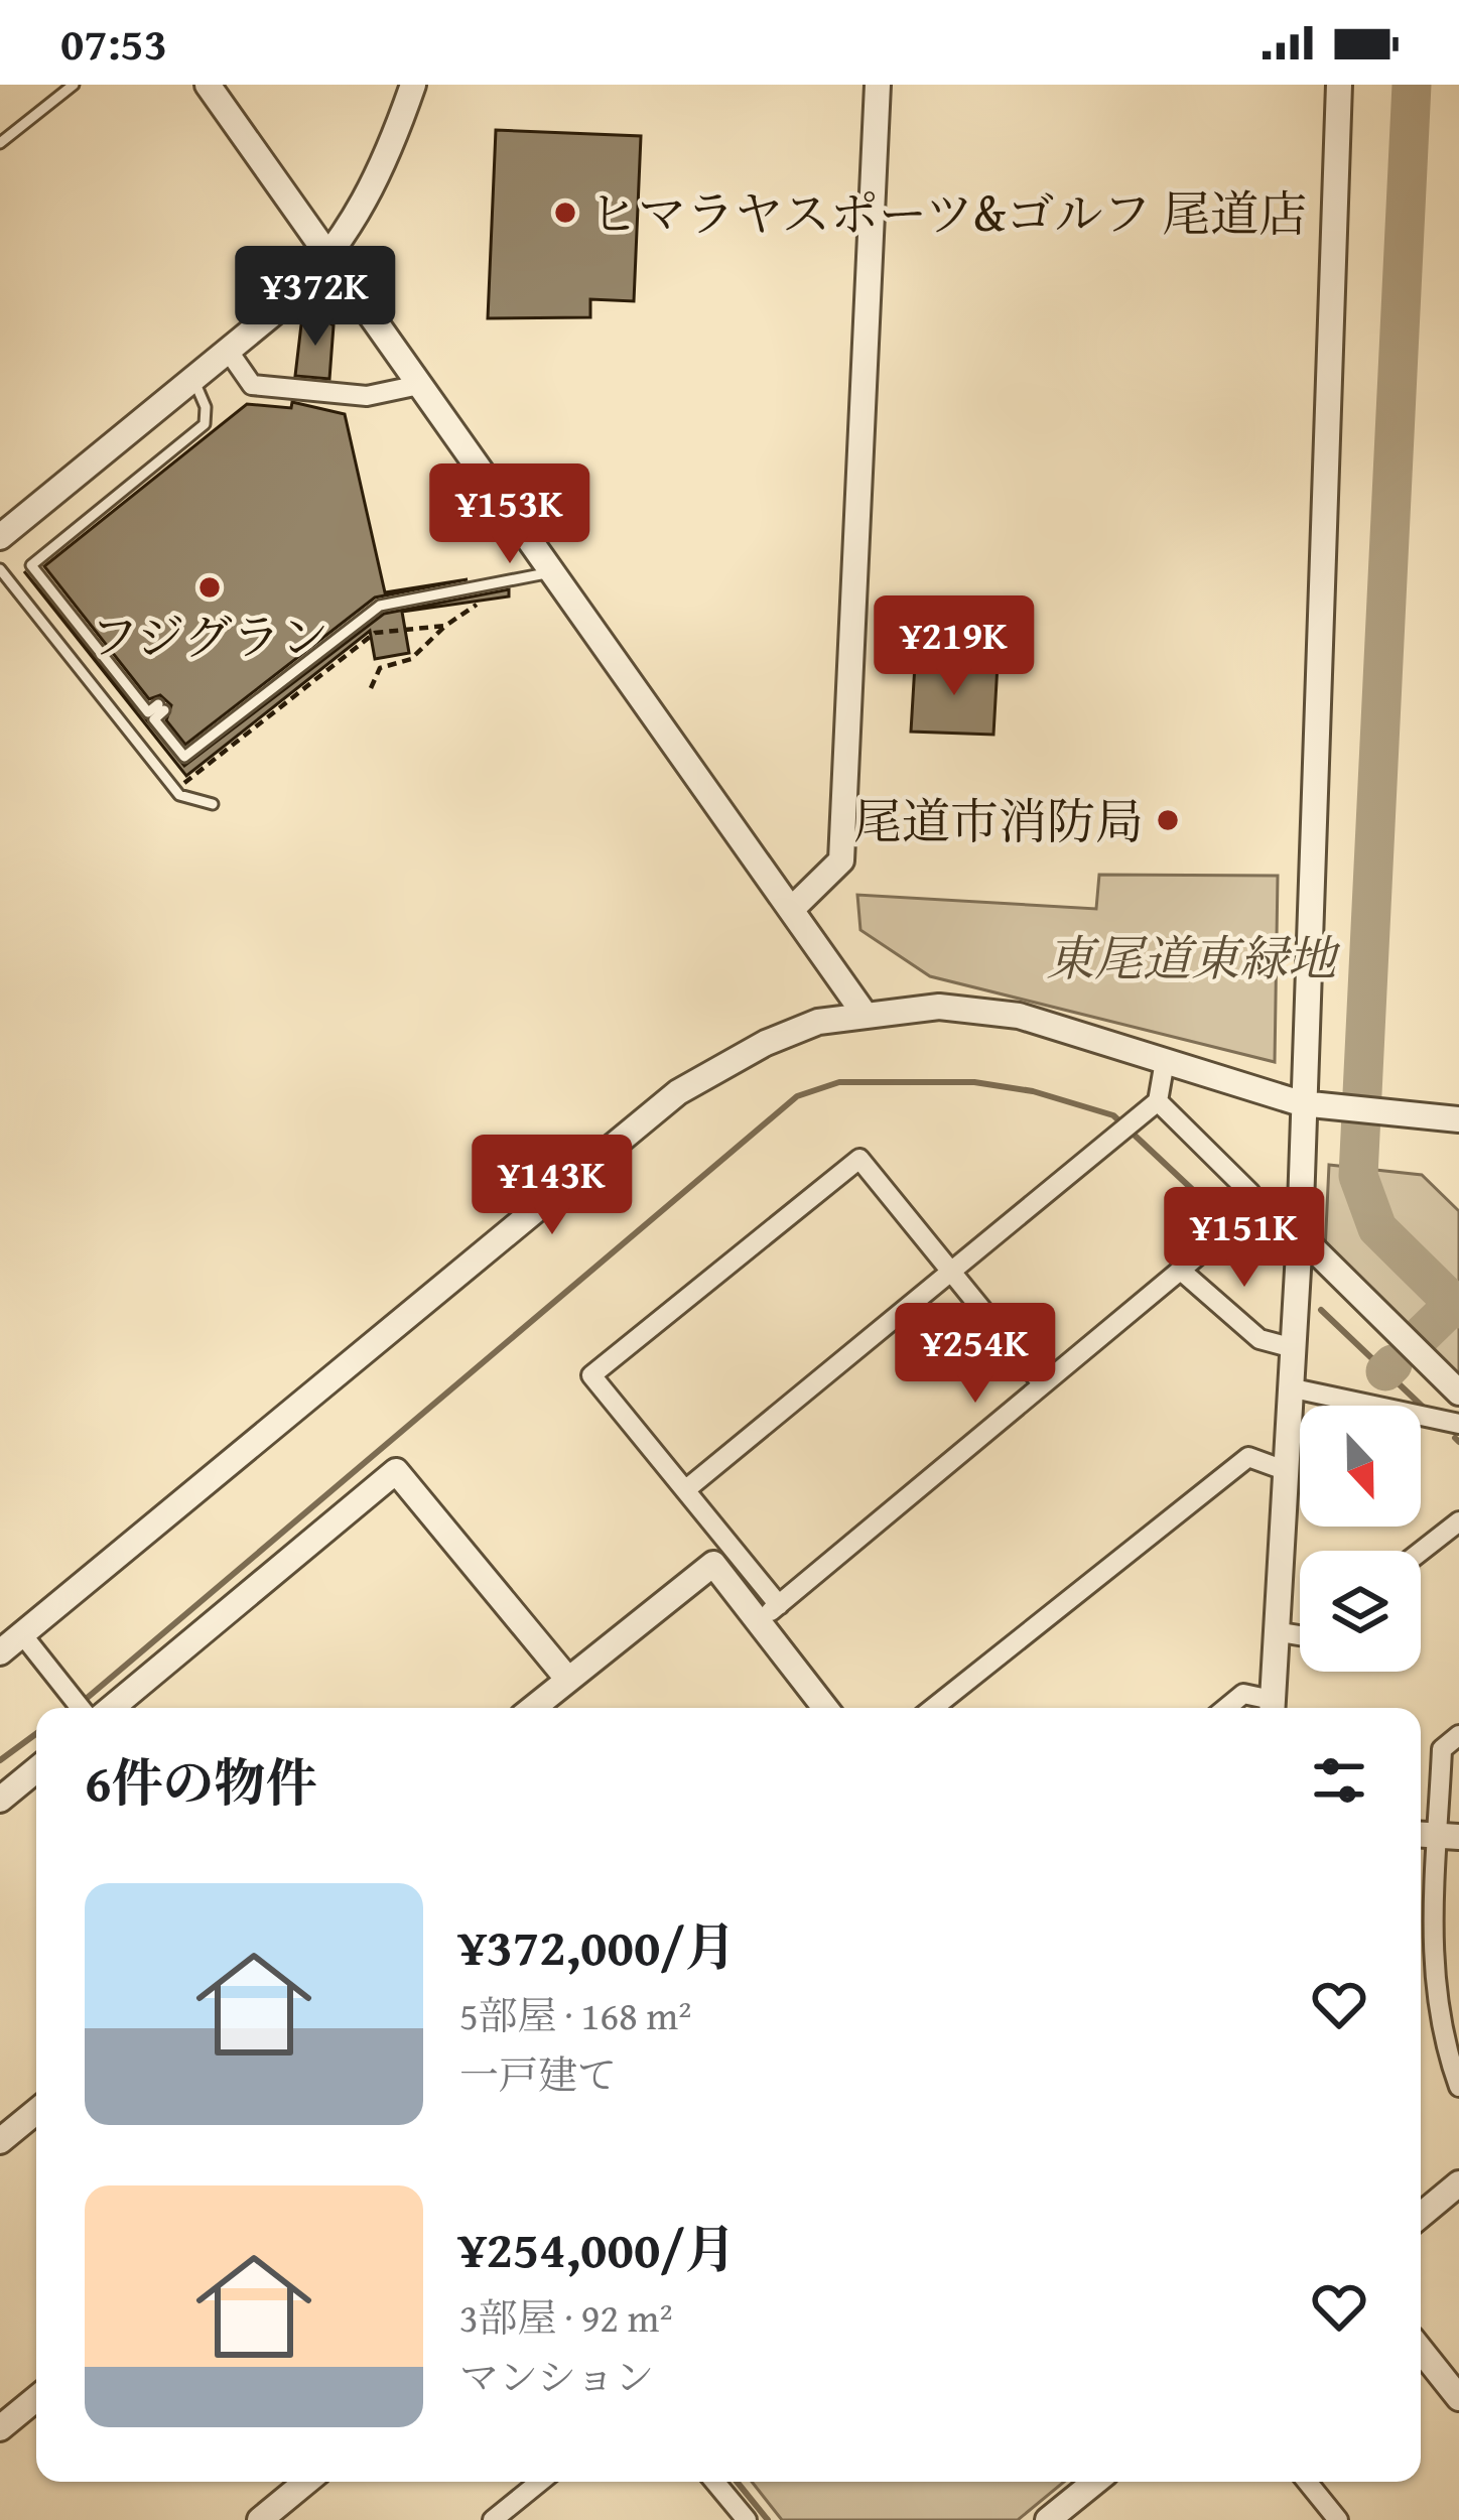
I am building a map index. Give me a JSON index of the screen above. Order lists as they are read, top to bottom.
{
  "parks": ["東尾道東緑地"],
  "places": ["ヒマラヤスポーツ&ゴルフ 尾道店", "フジグラン", "尾道市消防局"],
  "north": "bottom",
  "page": {
    "status": "07:53",
    "price": [
      "¥372K",
      "¥153K",
      "¥219K",
      "¥143K",
      "¥151K",
      "¥254K"
    ],
    "heading": "6件の物件",
    "list": [
      {
        "name": "¥372,000/月",
        "note": "5部屋 · 168 m² · 一戸建て"
      },
      {
        "name": "¥254,000/月",
        "note": "3部屋 · 92 m² · マンション"
      }
    ]
  }
}
